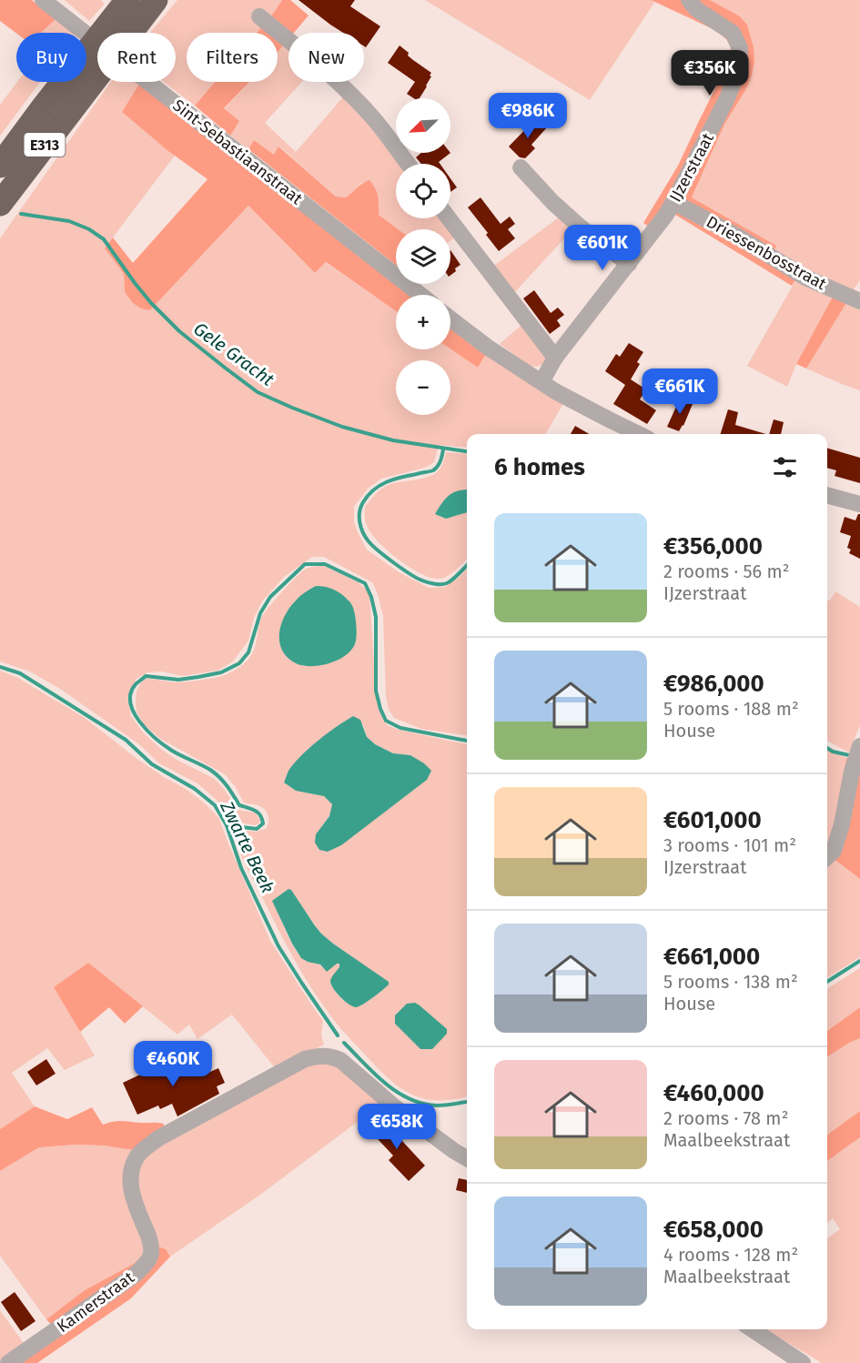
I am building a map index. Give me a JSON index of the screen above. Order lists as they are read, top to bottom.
{
  "streets": {
    "highway": ["E313"],
    "street": [
      "Sint-Sebastiaanstraat",
      "IJzerstraat",
      "Driessenbosstraat",
      "Kamerstraat"
    ]
  },
  "crossings": [
    ["IJzerstraat", "Driessenbosstraat"]
  ],
  "water": ["Gele Gracht", "Zwarte Beek"],
  "north": "bottom left",
  "page": {
    "chip": [
      "Buy",
      "Rent",
      "Filters",
      "New"
    ],
    "price": [
      "€356K",
      "€986K",
      "€601K",
      "€661K",
      "€460K",
      "€658K"
    ],
    "map_buttons": ["+", "−"],
    "heading": "6 homes",
    "list": [
      {
        "name": "€356,000",
        "note": "2 rooms · 56 m² · IJzerstraat"
      },
      {
        "name": "€986,000",
        "note": "5 rooms · 188 m² · House"
      },
      {
        "name": "€601,000",
        "note": "3 rooms · 101 m² · IJzerstraat"
      },
      {
        "name": "€661,000",
        "note": "5 rooms · 138 m² · House"
      },
      {
        "name": "€460,000",
        "note": "2 rooms · 78 m² · Maalbeekstraat"
      },
      {
        "name": "€658,000",
        "note": "4 rooms · 128 m² · Maalbeekstraat"
      }
    ]
  }
}
